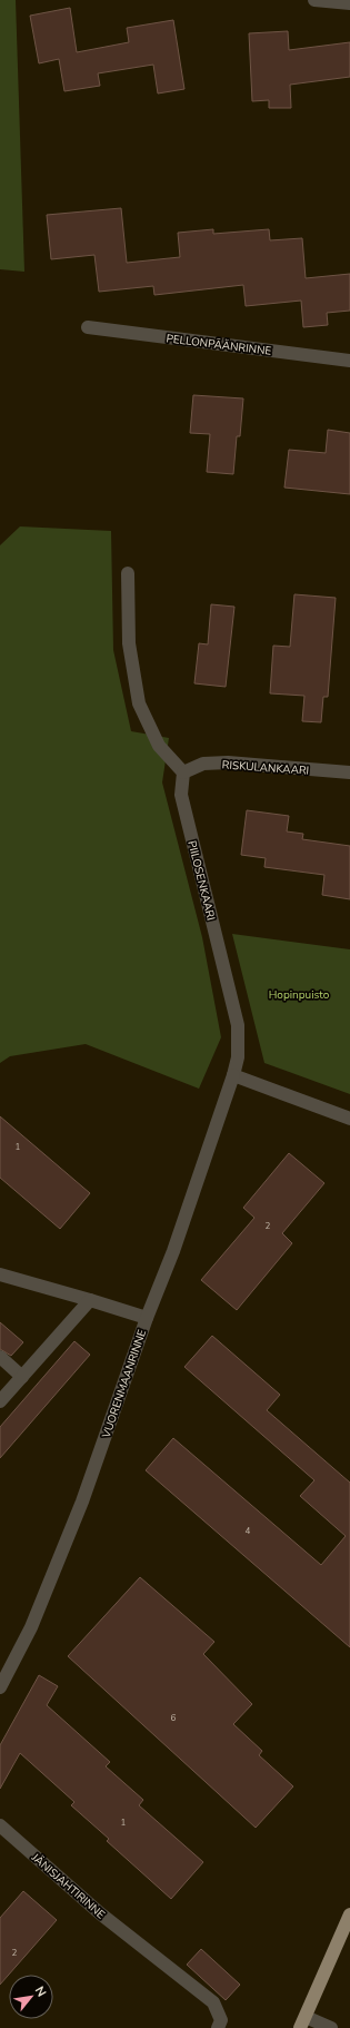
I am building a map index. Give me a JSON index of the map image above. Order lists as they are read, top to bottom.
{
  "streets": {
    "street": [
      "PELLONPÄÄNRINNE",
      "RISKULANKAARI",
      "PIILOSENKAARI",
      "VUORENMAANRINNE",
      "JÄNISJAHTIRINNE"
    ]
  },
  "crossings": [
    ["RISKULANKAARI", "PIILOSENKAARI"],
    ["PIILOSENKAARI", "VUORENMAANRINNE"]
  ],
  "parks": ["Hopinpuisto"],
  "house_numbers": [
    "1",
    "2",
    "4",
    "6",
    "1",
    "2"
  ],
  "north": "top right"
}
